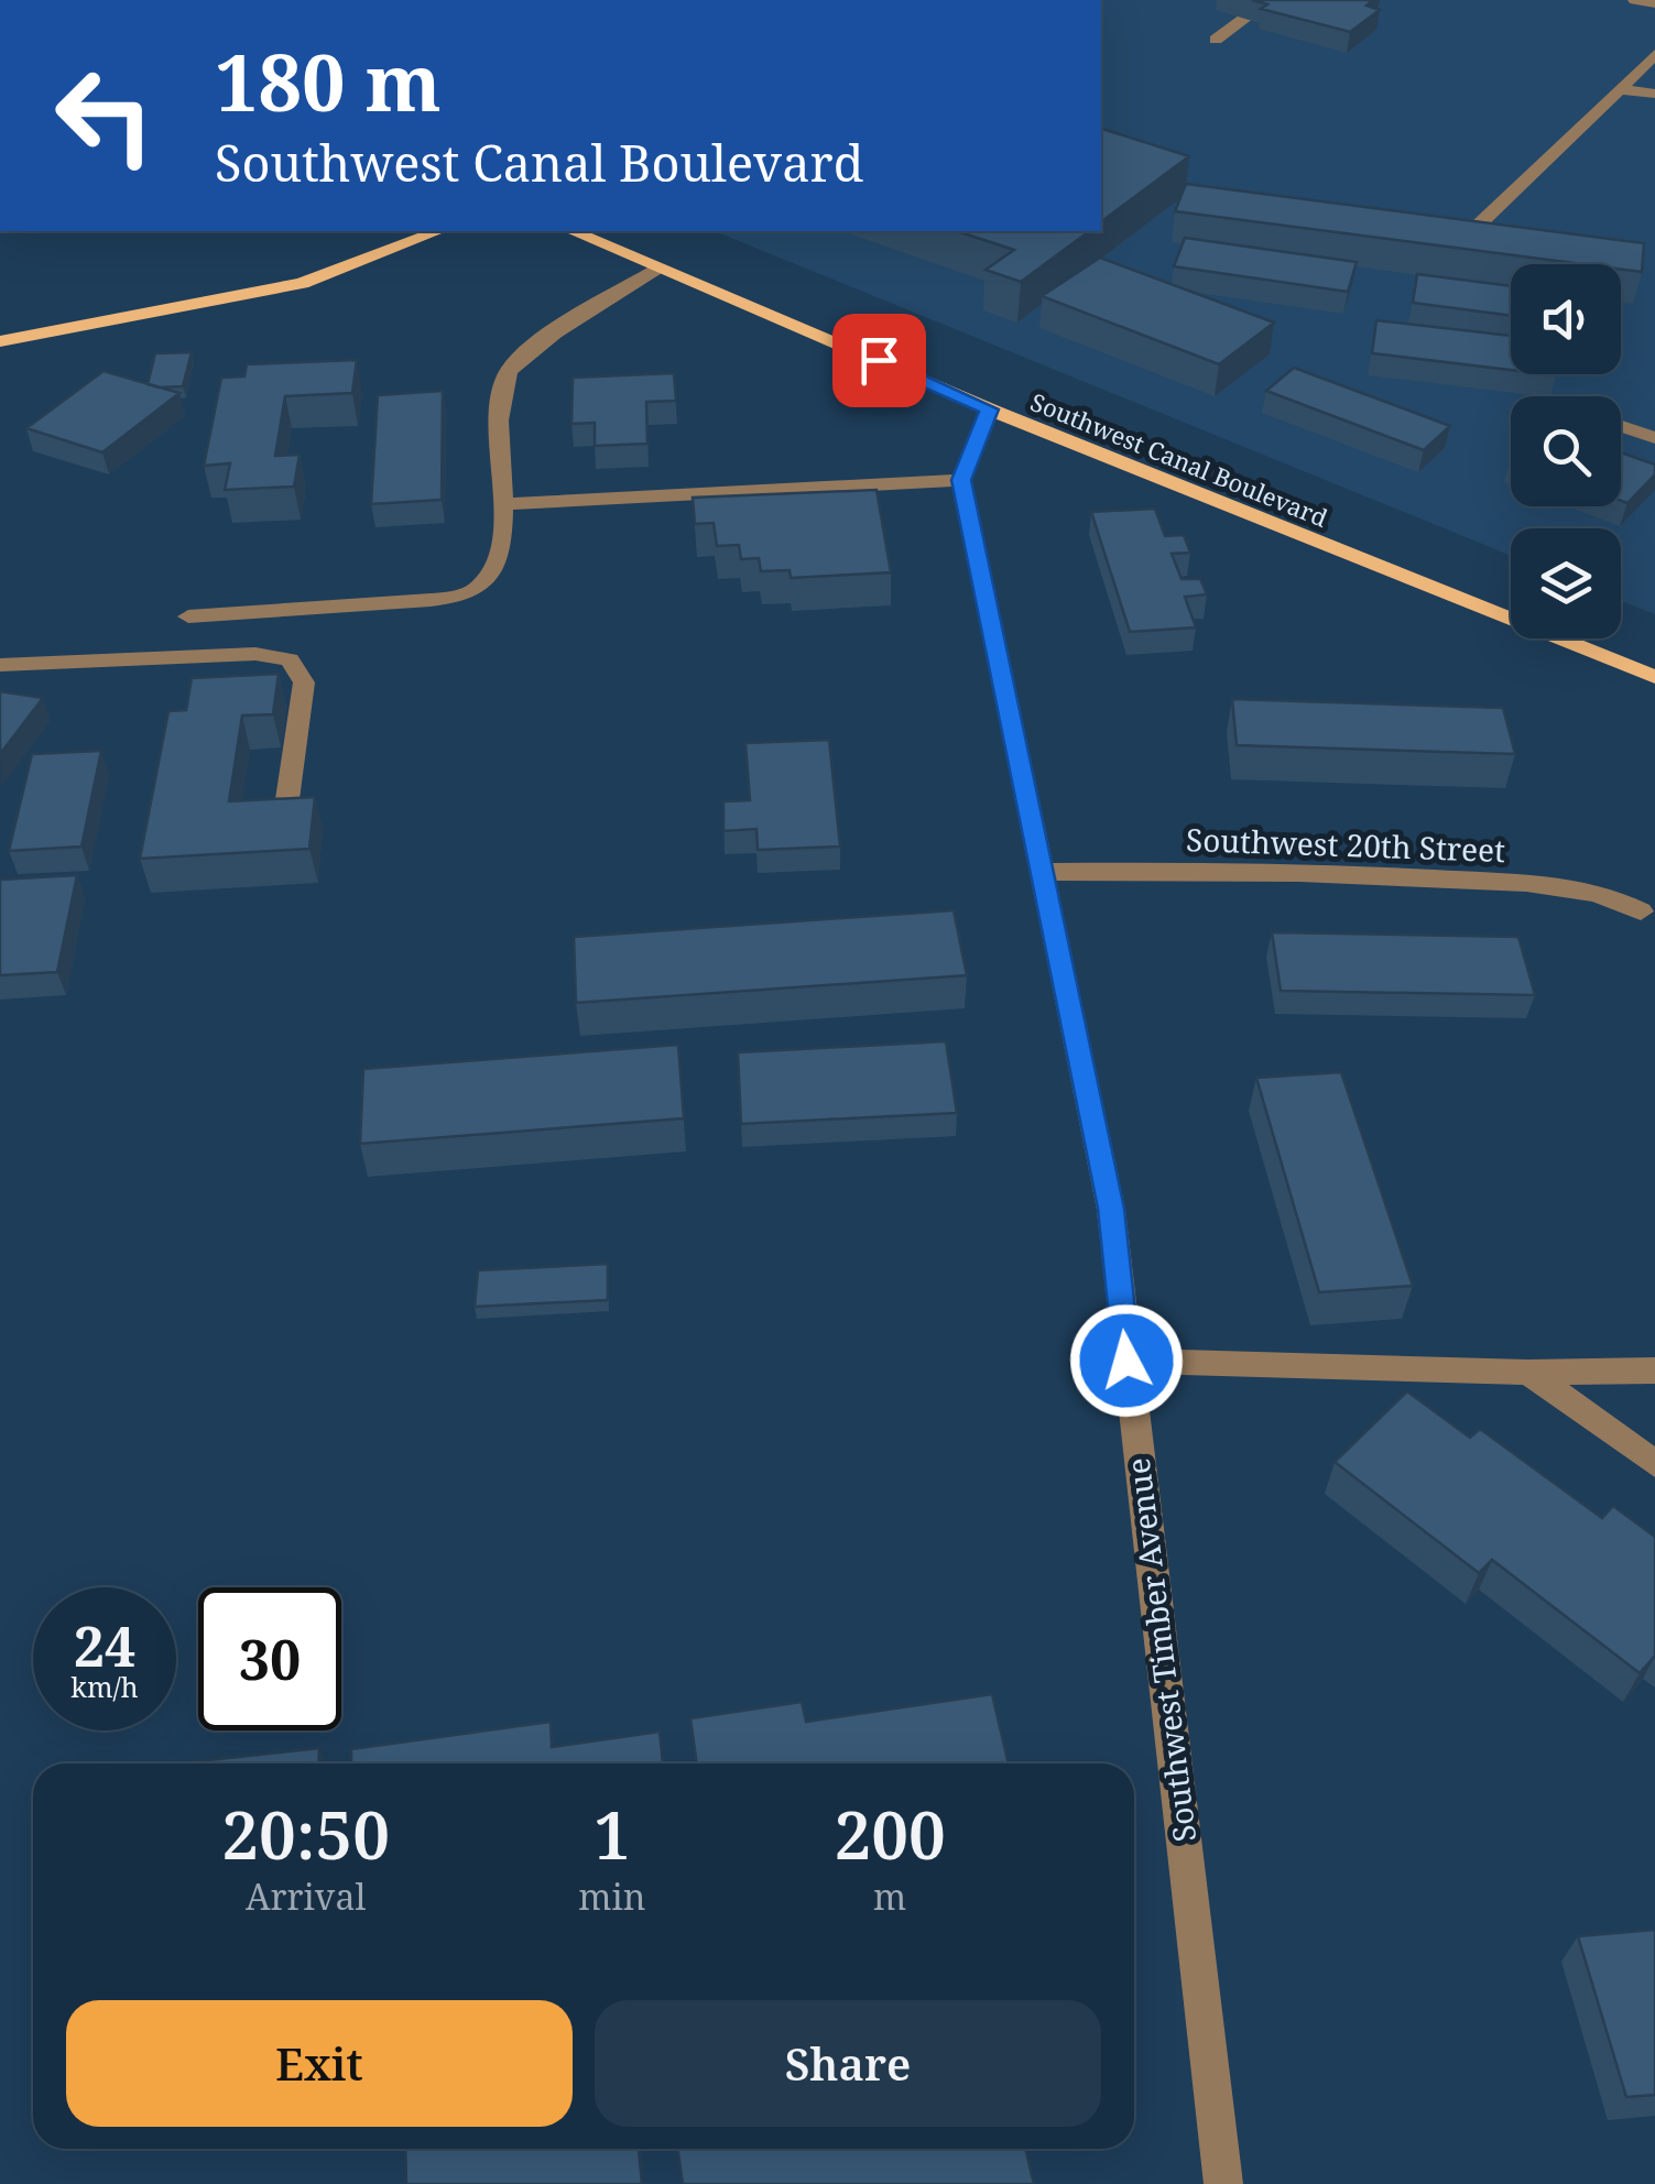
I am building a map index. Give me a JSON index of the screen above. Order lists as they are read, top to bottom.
{
  "streets": {
    "main road": ["Southwest Canal Boulevard"],
    "street": ["Southwest 20th Street", "Southwest Timber Avenue"]
  },
  "crossings": [
    ["Southwest 20th Street", "Southwest Timber Avenue"]
  ],
  "page": {
    "turn": ["180 m", "Southwest Canal Boulevard"],
    "speed": "24 km/h",
    "limit": "30",
    "eta": [
      "20:50",
      "Arrival",
      "1",
      "min",
      "200",
      "m"
    ],
    "buttons": ["Exit", "Share"]
  }
}
